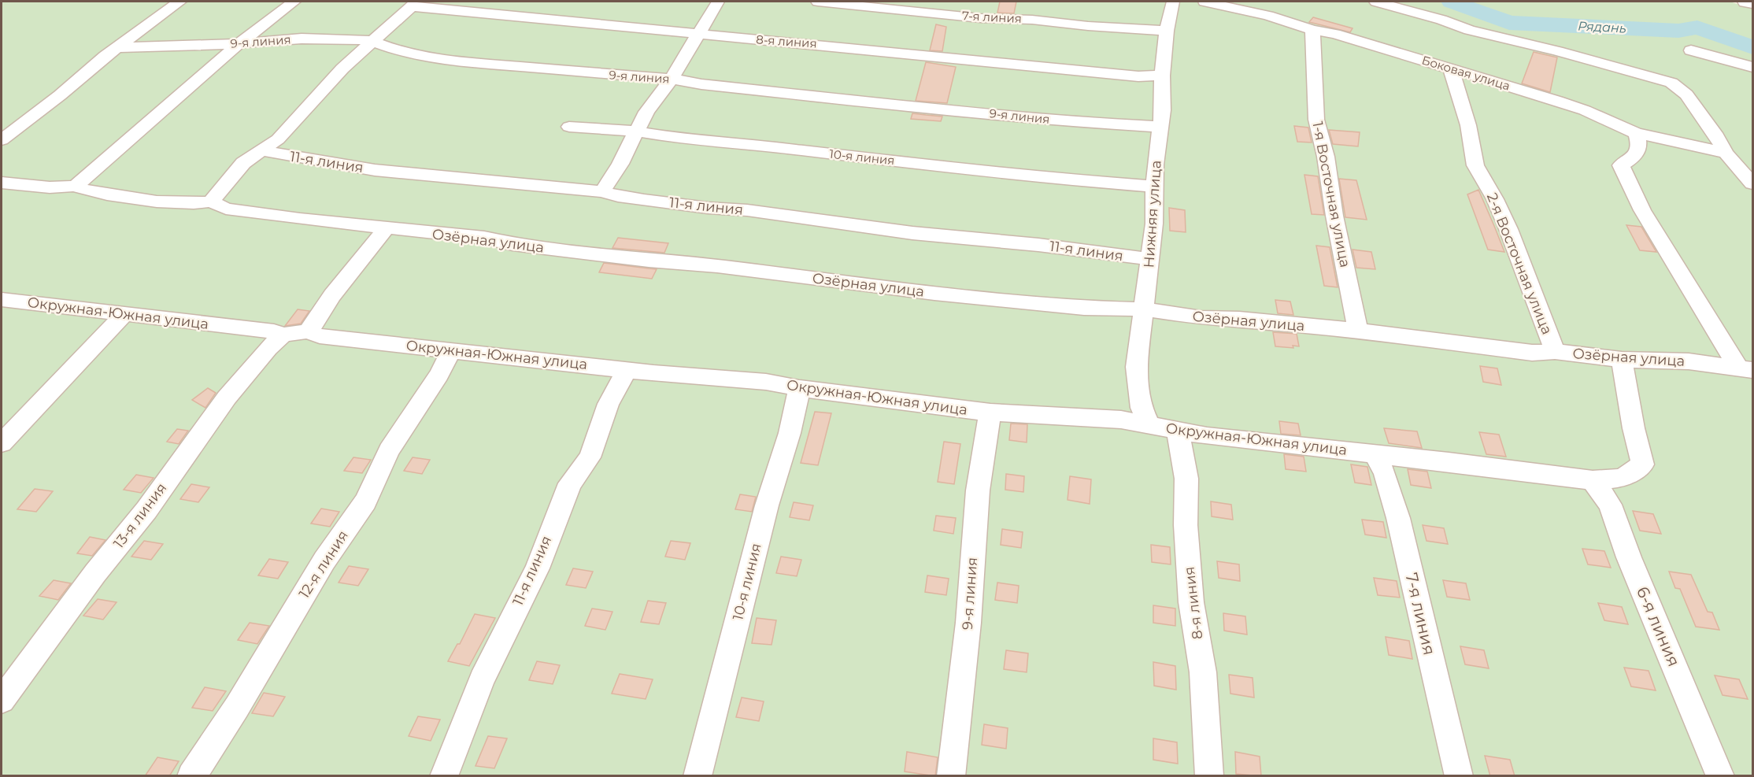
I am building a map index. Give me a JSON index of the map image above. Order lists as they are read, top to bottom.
{
  "streets": {
    "street": [
      "7-я линия",
      "9-я линия",
      "8-я линия",
      "Боковая улица",
      "10-я линия",
      "11-я линия",
      "1-я Восточная улица",
      "Нижняя улица",
      "Озёрная улица",
      "2-я Восточная улица",
      "Окружная-Южная улица",
      "13-я линия",
      "12-я линия",
      "6-я линия"
    ]
  },
  "crossings": [
    ["7-я линия", "Нижняя улица"],
    ["7-я линия", "Окружная-Южная улица"],
    ["9-я линия", "Нижняя улица"],
    ["9-я линия", "Окружная-Южная улица"],
    ["8-я линия", "Нижняя улица"],
    ["8-я линия", "Окружная-Южная улица"],
    ["Боковая улица", "1-я Восточная улица"],
    ["Боковая улица", "2-я Восточная улица"],
    ["10-я линия", "Нижняя улица"],
    ["10-я линия", "Окружная-Южная улица"],
    ["11-я линия", "Нижняя улица"],
    ["11-я линия", "Окружная-Южная улица"],
    ["1-я Восточная улица", "Озёрная улица"],
    ["Нижняя улица", "Озёрная улица"],
    ["Нижняя улица", "Окружная-Южная улица"],
    ["Озёрная улица", "2-я Восточная улица"],
    ["Озёрная улица", "Окружная-Южная улица"],
    ["Окружная-Южная улица", "13-я линия"],
    ["Окружная-Южная улица", "12-я линия"],
    ["Окружная-Южная улица", "6-я линия"]
  ],
  "water": ["Рядань"]
}
